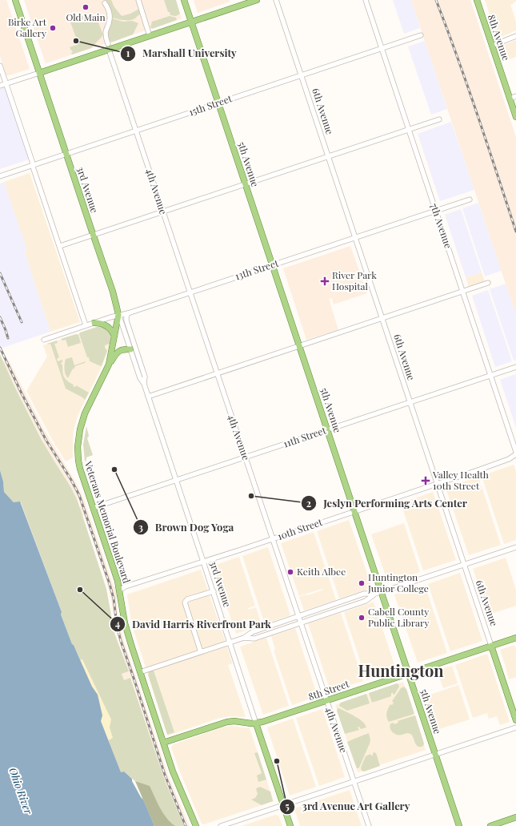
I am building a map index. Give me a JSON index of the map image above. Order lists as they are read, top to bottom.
{
  "streets": {
    "main road": [
      "8th Avenue",
      "6th Avenue",
      "5th Avenue",
      "3rd Avenue",
      "Veterans Memorial Boulevard",
      "8th Street"
    ],
    "street": [
      "15th Street",
      "4th Avenue",
      "7th Avenue",
      "13th Street",
      "11th Street",
      "10th Street"
    ]
  },
  "crossings": [
    ["15th Street", "6th Avenue"],
    ["15th Street", "5th Avenue"],
    ["15th Street", "3rd Avenue"],
    ["15th Street", "4th Avenue"],
    ["15th Street", "7th Avenue"],
    ["6th Avenue", "13th Street"],
    ["6th Avenue", "11th Street"],
    ["6th Avenue", "10th Street"],
    ["6th Avenue", "8th Street"],
    ["5th Avenue", "13th Street"],
    ["5th Avenue", "11th Street"],
    ["5th Avenue", "10th Street"],
    ["5th Avenue", "8th Street"],
    ["3rd Avenue", "13th Street"],
    ["3rd Avenue", "11th Street"],
    ["3rd Avenue", "Veterans Memorial Boulevard"],
    ["3rd Avenue", "10th Street"],
    ["3rd Avenue", "8th Street"],
    ["4th Avenue", "13th Street"],
    ["4th Avenue", "11th Street"],
    ["4th Avenue", "10th Street"],
    ["4th Avenue", "8th Street"],
    ["7th Avenue", "13th Street"],
    ["7th Avenue", "11th Street"],
    ["13th Street", "Veterans Memorial Boulevard"],
    ["11th Street", "Veterans Memorial Boulevard"],
    ["Veterans Memorial Boulevard", "10th Street"],
    ["Veterans Memorial Boulevard", "8th Street"]
  ],
  "districts": ["Huntington"],
  "water": ["Ohio River"],
  "places": {
    "other": [
      "Old Main",
      "Birke Art Gallery",
      "Marshall University",
      "Brown Dog Yoga",
      "Jeslyn Performing Arts Center",
      "Keith Albee",
      "Huntington Junior College",
      "David Harris Riverfront Park",
      "Cabell County Public Library",
      "3rd Avenue Art Gallery"
    ],
    "health": ["River Park Hospital", "Valley Health 10th Street"]
  }
}
